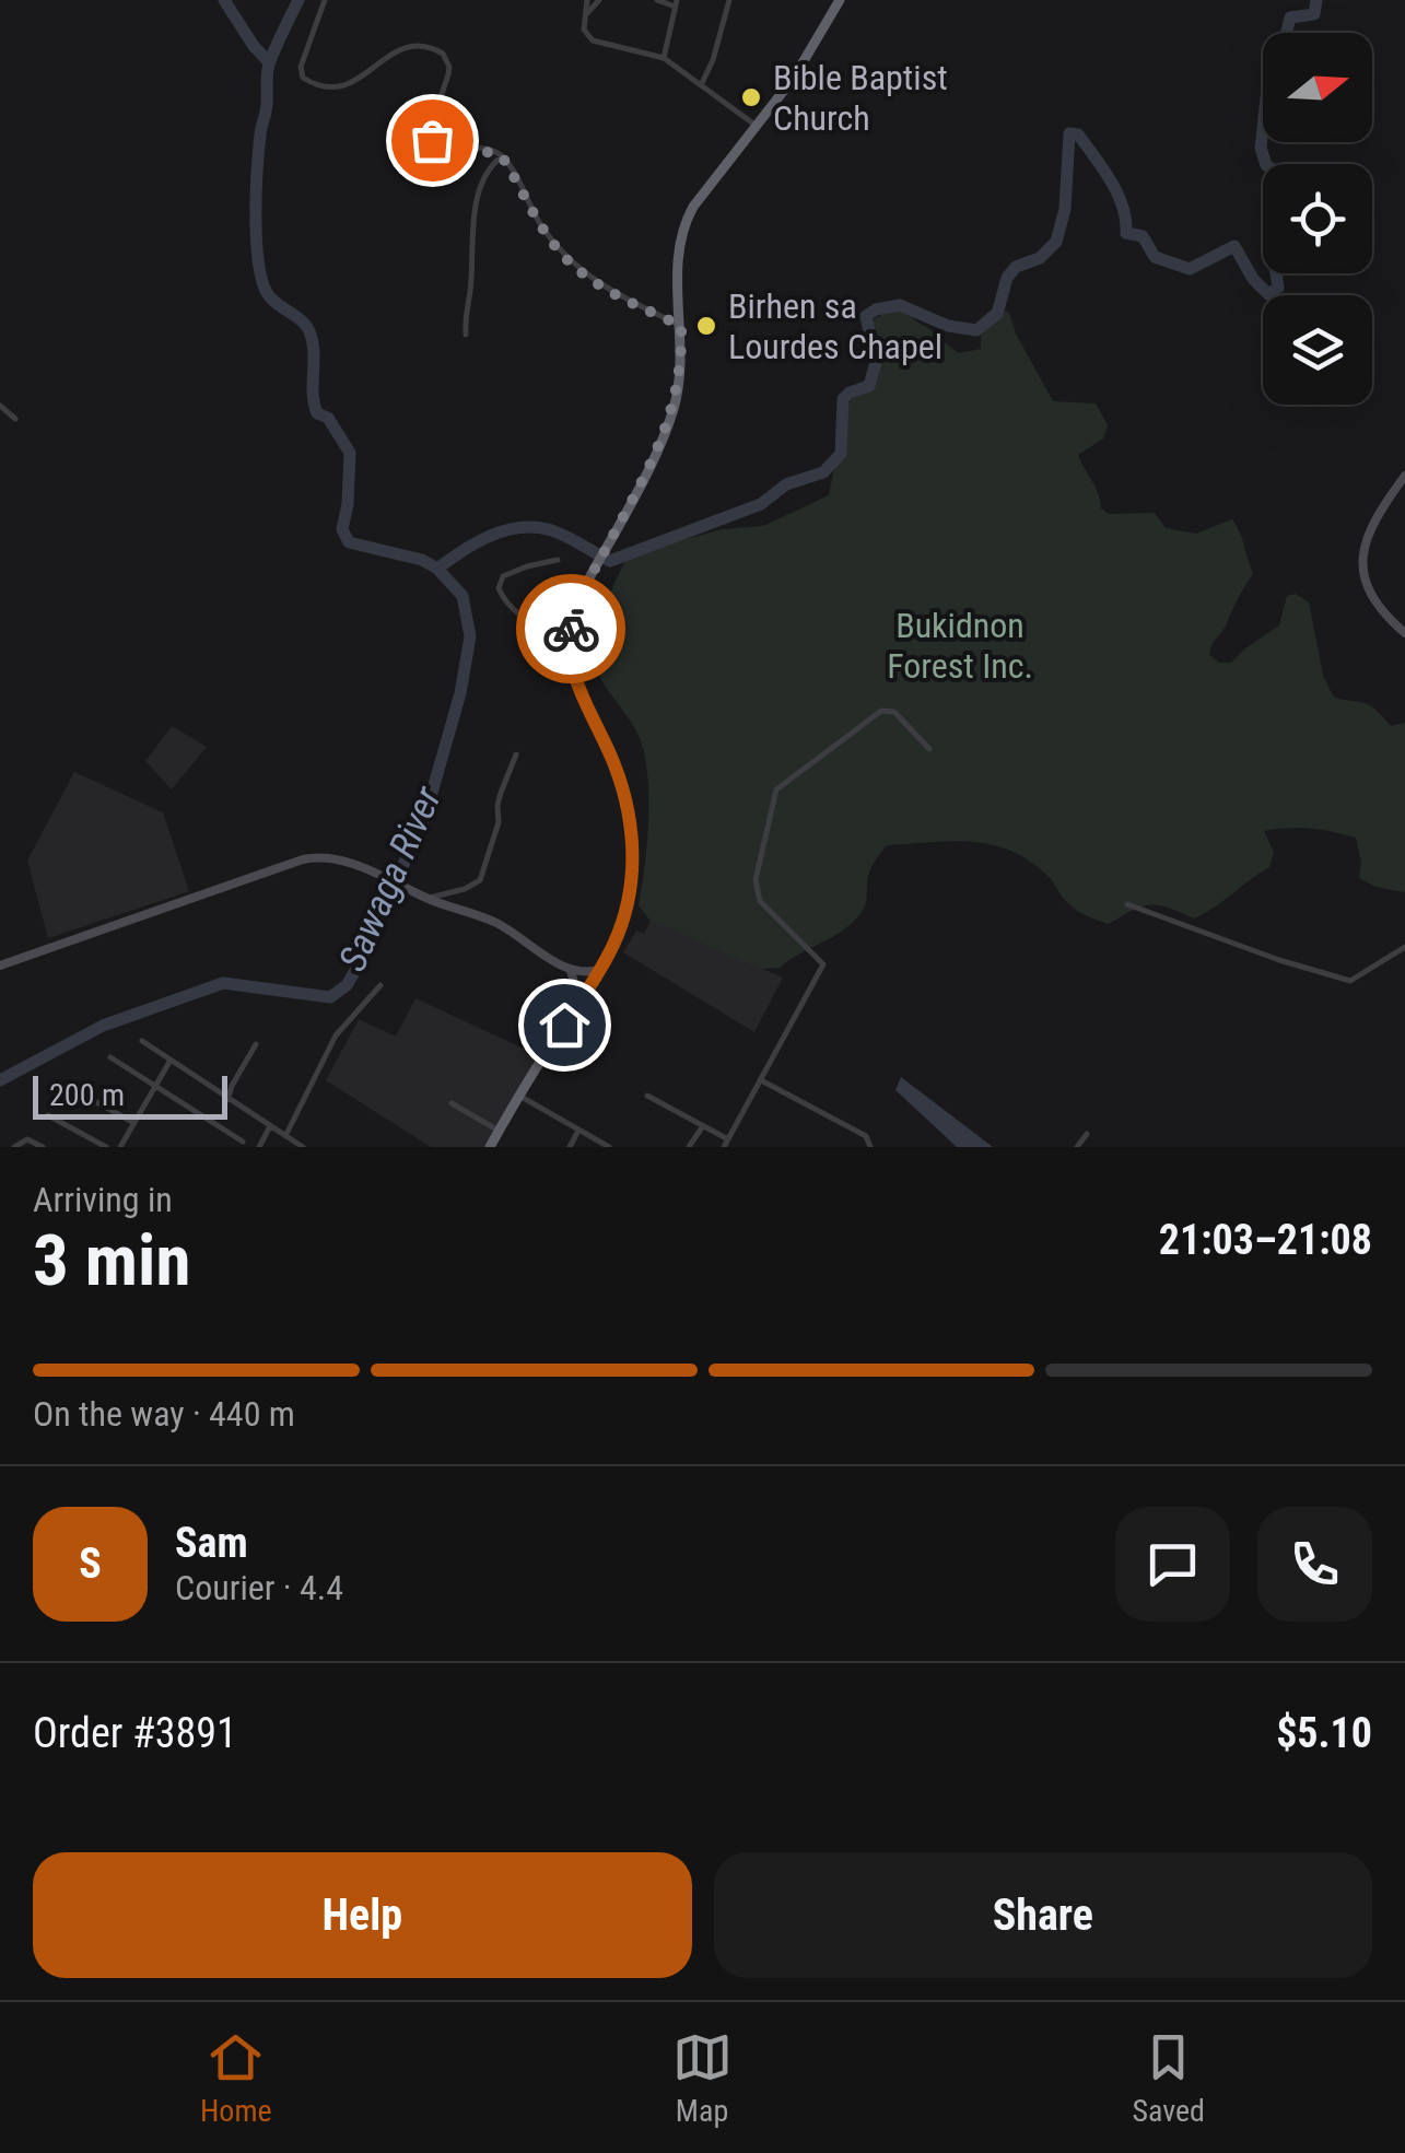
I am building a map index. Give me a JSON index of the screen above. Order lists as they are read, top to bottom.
{
  "water": ["Sawaga River"],
  "parks": ["Bukidnon Forest Inc."],
  "places": ["Bible Baptist Church", "Birhen sa Lourdes Chapel"],
  "scale_bar": "200 m",
  "north": "right",
  "page": {
    "scale": "200 m",
    "heading": ["3 min", "Arriving in", "21:03–21:08"],
    "panel": [
      "Sam",
      "Courier · 4.4",
      "Order #3891",
      "$5.10"
    ],
    "bar": "On the way · 440 m",
    "round": "S",
    "buttons": ["Help", "Share"],
    "tabs": ["Home", "Map", "Saved"]
  }
}
